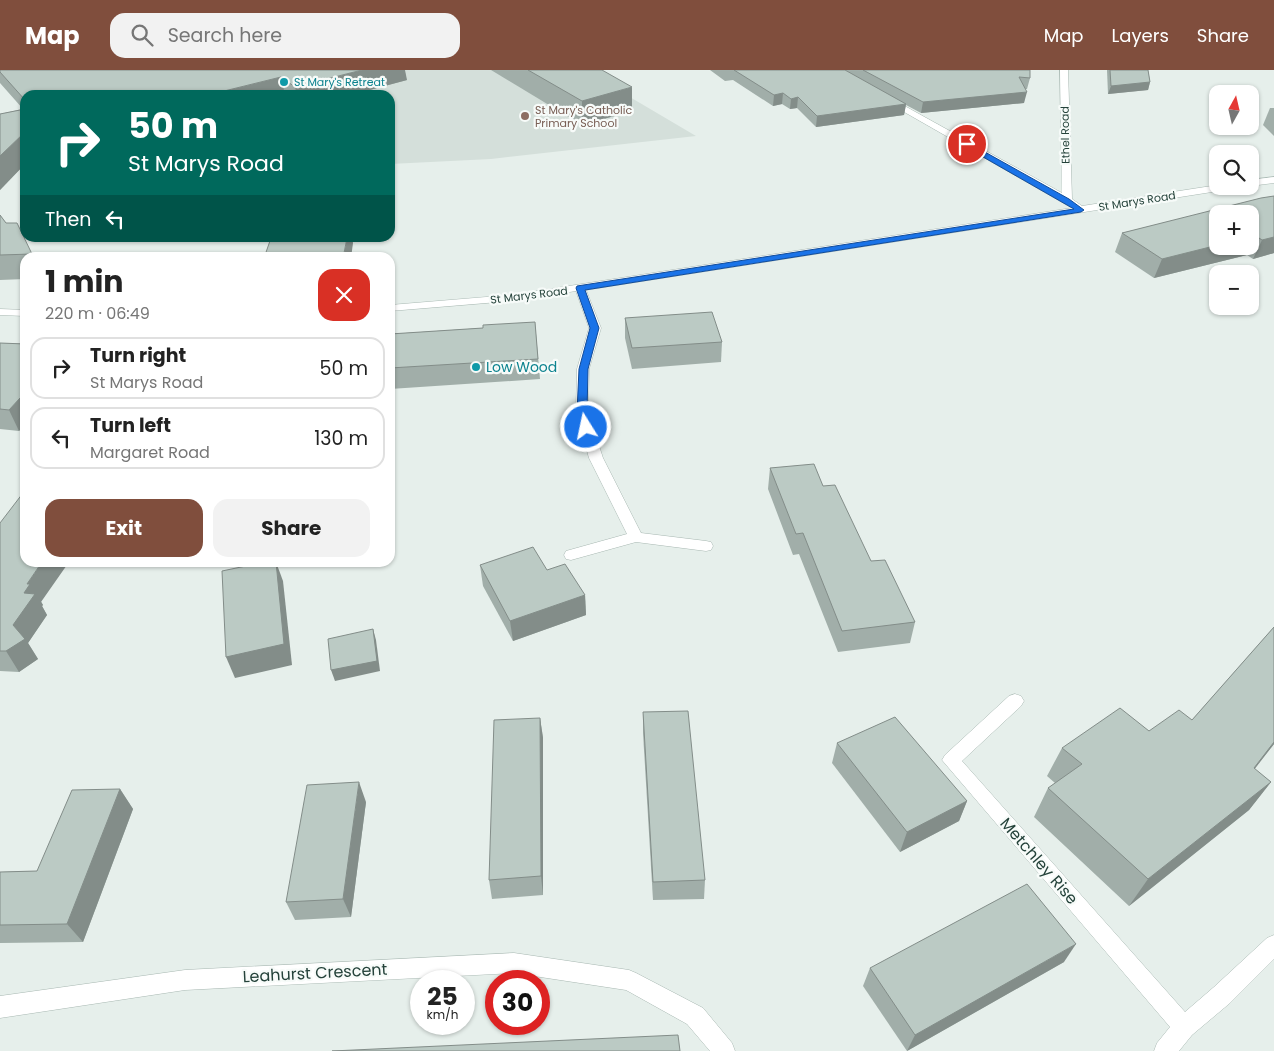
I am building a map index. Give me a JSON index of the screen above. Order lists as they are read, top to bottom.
{
  "streets": {
    "street": [
      "Ethel Road",
      "St Marys Road",
      "Metchley Rise",
      "Leahurst Crescent"
    ]
  },
  "places": ["St Mary's Retreat", "St Mary's Catholic Primary School", "Low Wood"],
  "north": "top",
  "page": {
    "header": "Map",
    "search": "Search here",
    "nav": ["Map", "Layers", "Share"],
    "map_buttons": ["+", "−"],
    "turn": ["50 m", "St Marys Road"],
    "then": "Then",
    "heading": ["1 min", "220 m · 06:49"],
    "list": [
      {
        "name": "Turn right",
        "note": "St Marys Road",
        "value": "50 m"
      },
      {
        "name": "Turn left",
        "note": "Margaret Road",
        "value": "130 m"
      }
    ],
    "buttons": ["Exit", "Share"],
    "speed": "25 km/h",
    "limit": "30"
  }
}
